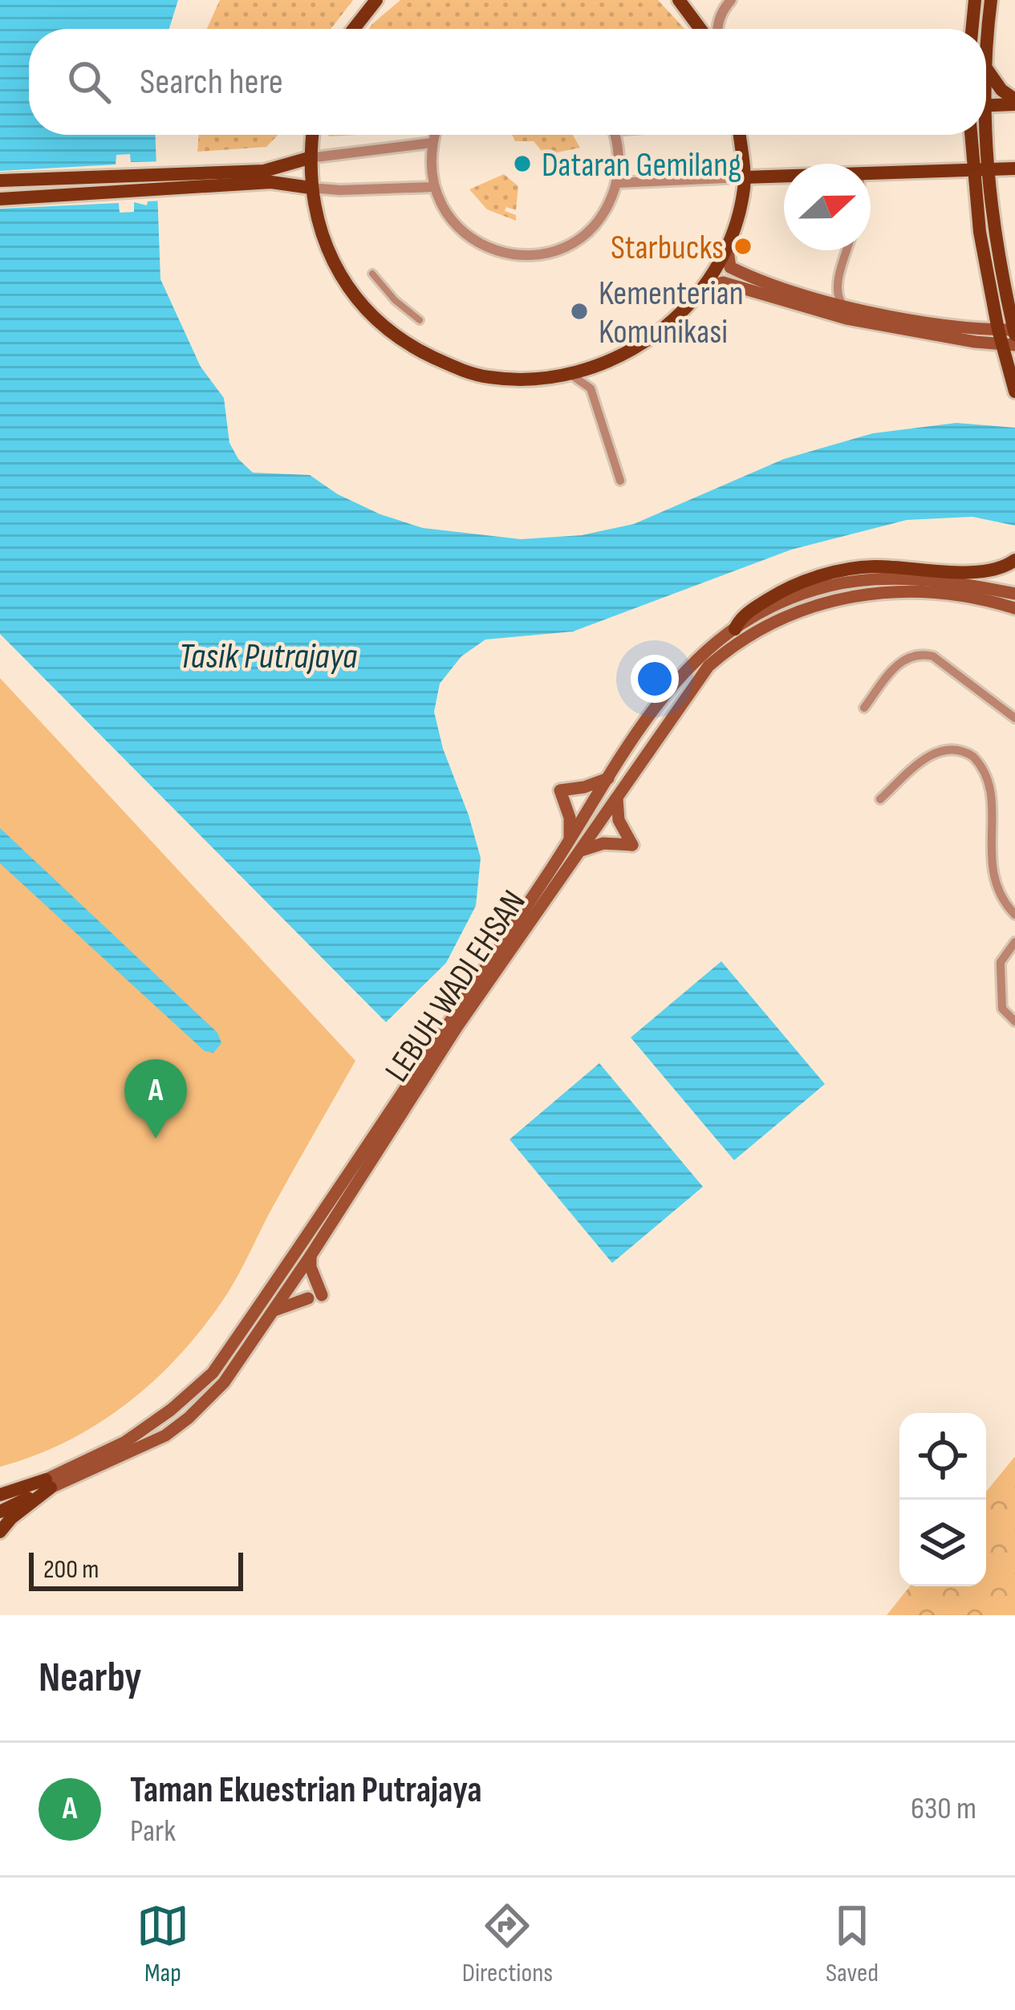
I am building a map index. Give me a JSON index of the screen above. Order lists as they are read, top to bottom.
{
  "streets": {
    "main road": ["LEBUH WADI EHSAN"]
  },
  "water": ["Tasik Putrajaya"],
  "places": ["Dataran Gemilang", "Starbucks", "Kementerian Komunikasi"],
  "scale_bar": "200 m",
  "north": "right",
  "page": {
    "search": "Search here",
    "pins": "A",
    "scale": "200 m",
    "heading": "Nearby",
    "list": [
      {
        "mark": "A",
        "name": "Taman Ekuestrian Putrajaya",
        "note": "Park",
        "value": "630 m"
      }
    ],
    "nav": ["Map", "Directions", "Saved"]
  }
}
